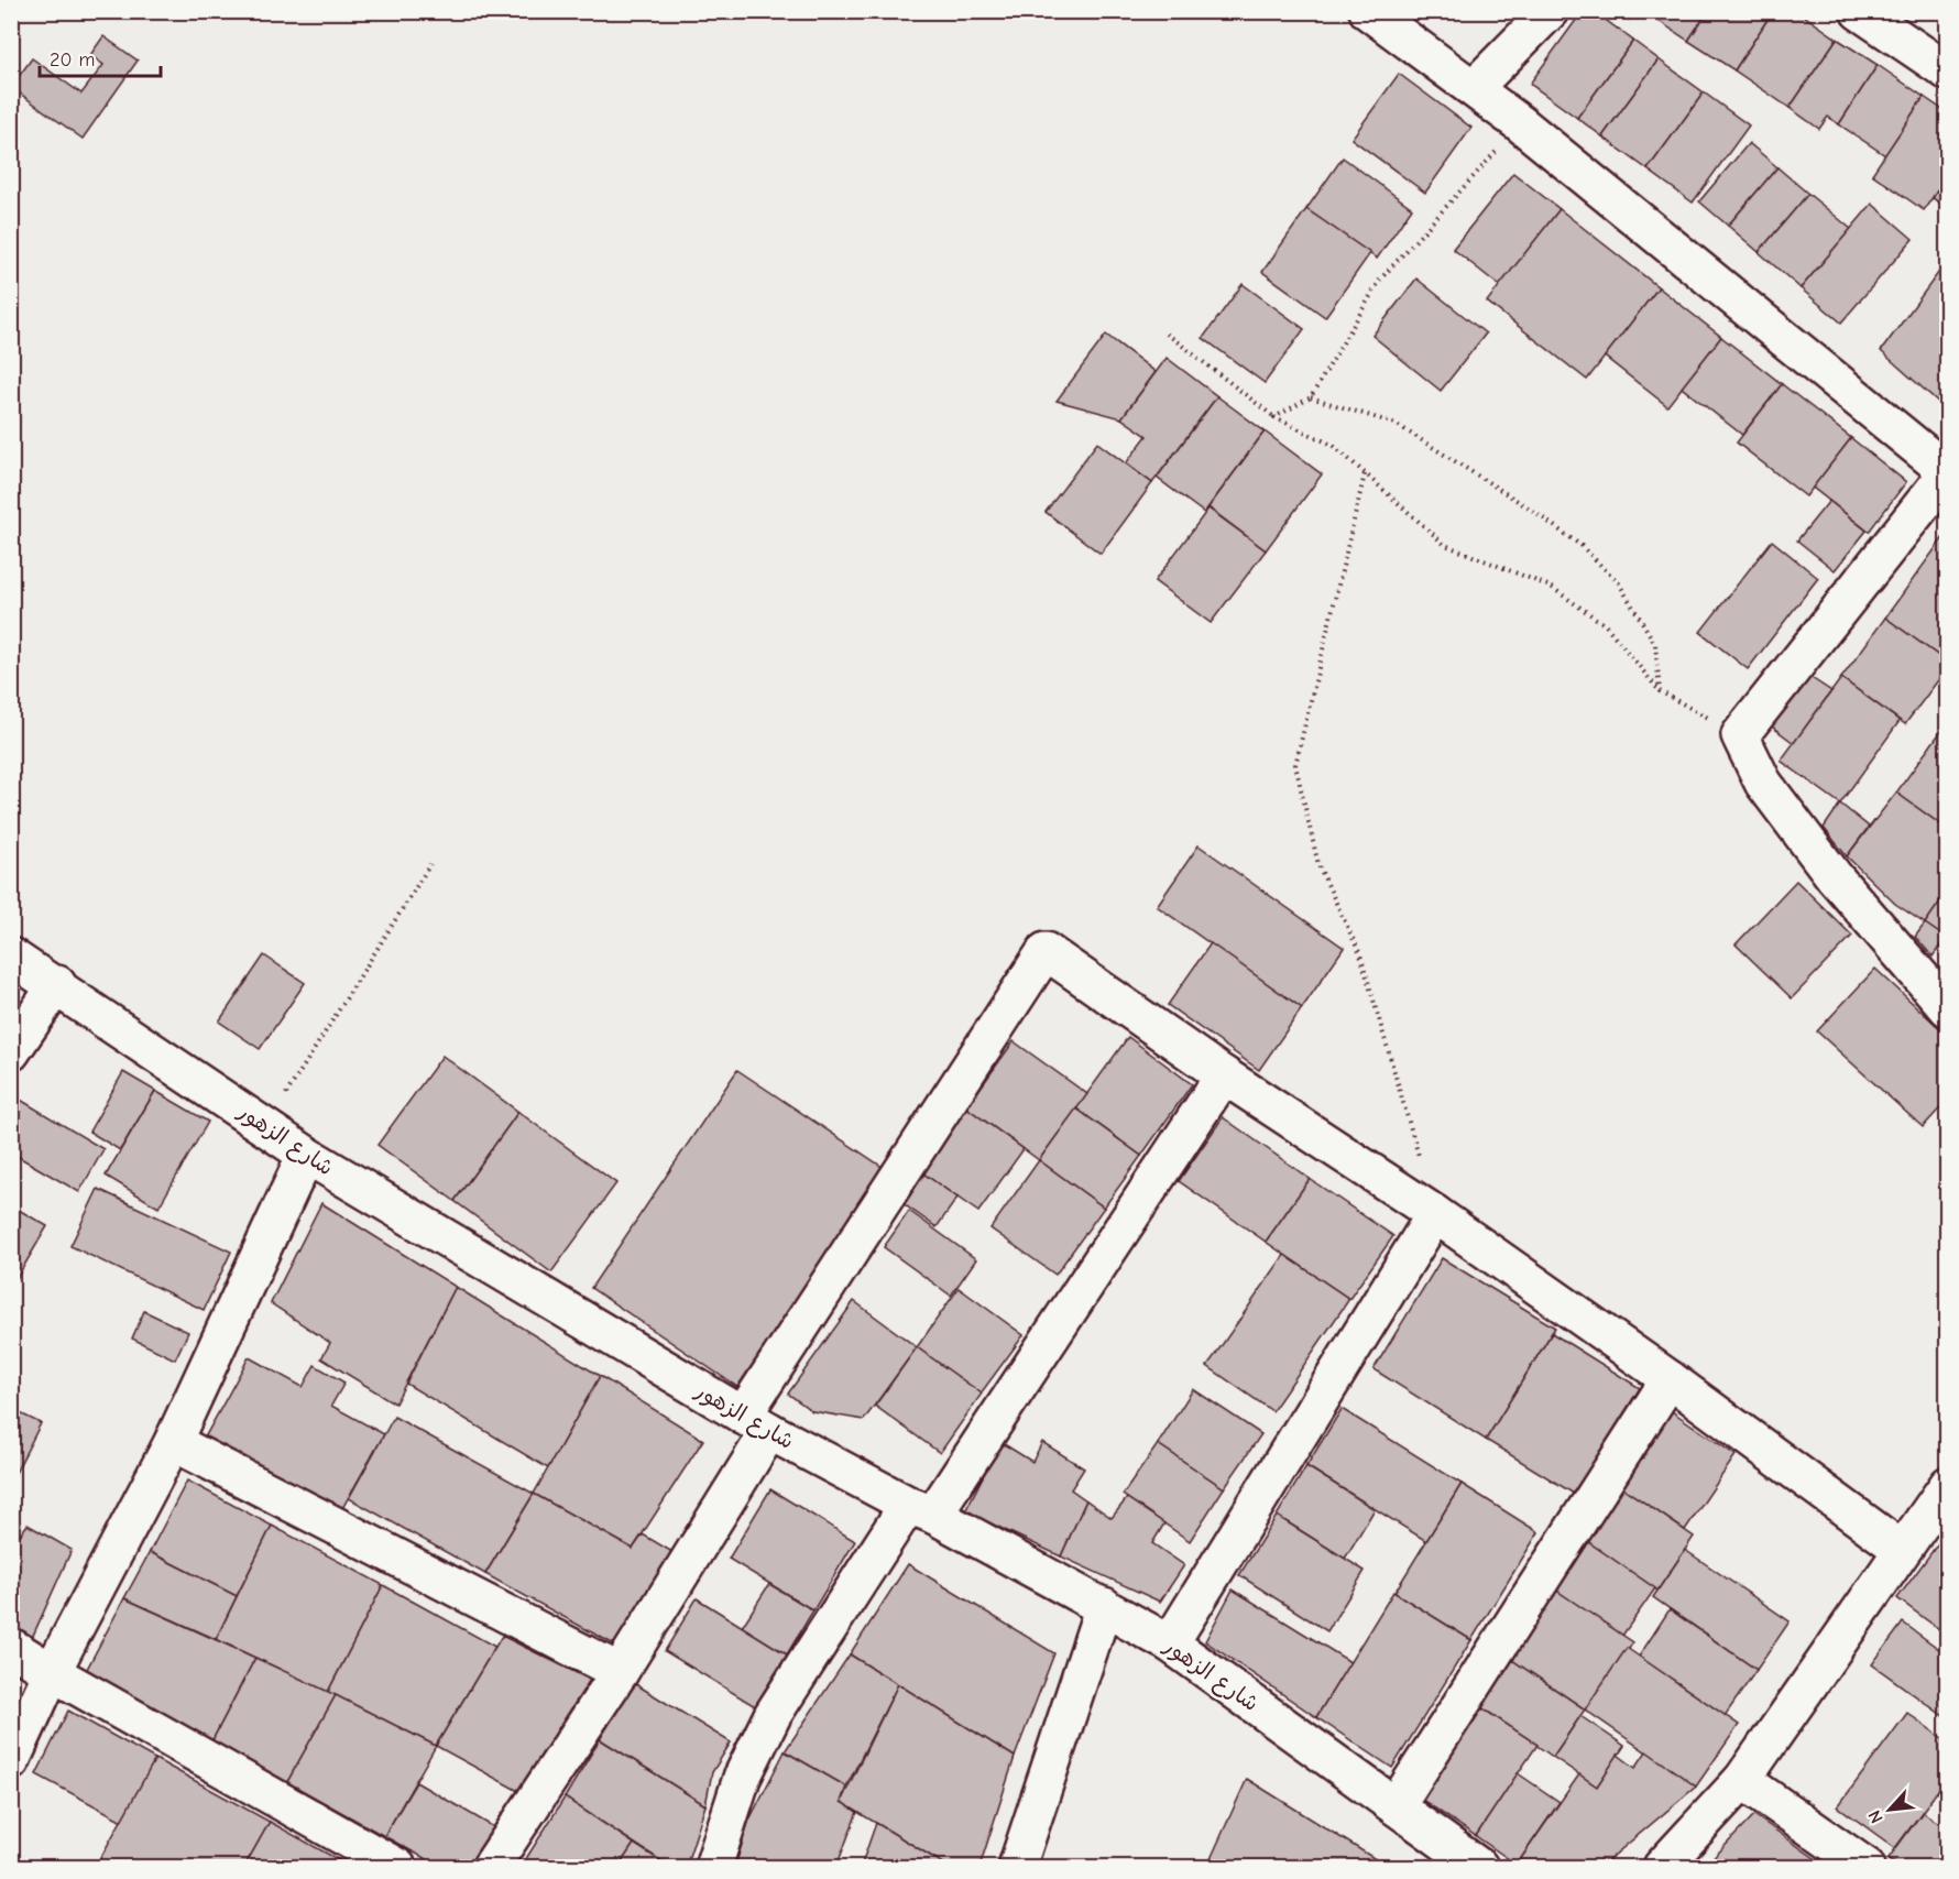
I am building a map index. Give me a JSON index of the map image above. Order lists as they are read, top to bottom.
{
  "streets": {
    "street": ["شارع الزهور"]
  },
  "scale_bar": "20 m",
  "north": "bottom left"
}
